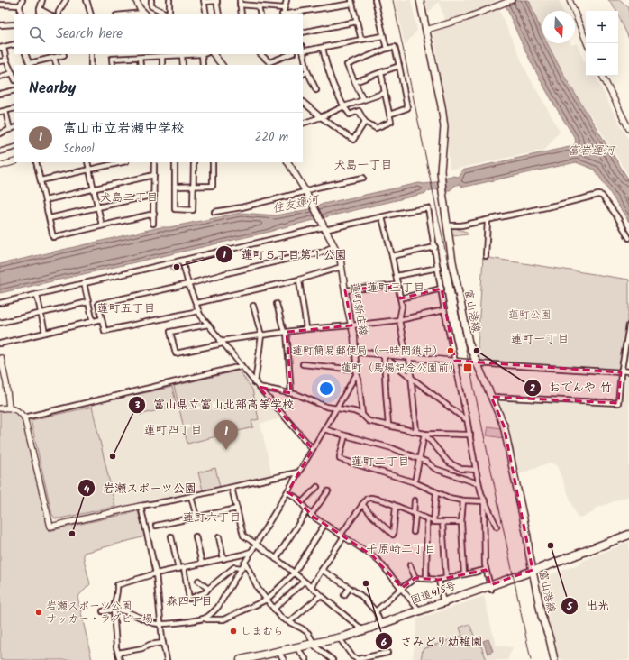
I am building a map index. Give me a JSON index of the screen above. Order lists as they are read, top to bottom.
{
  "streets": {
    "highway": ["国道415号"],
    "main road": ["蓮町新庄線", "富山港線"]
  },
  "crossings": [
    ["蓮町新庄線", "富山港線"],
    ["富山港線", "国道415号"]
  ],
  "districts": [
    "犬島一丁目",
    "犬島二丁目",
    "蓮町三丁目",
    "蓮町五丁目",
    "蓮町一丁目",
    "蓮町四丁目",
    "蓮町二丁目",
    "蓮町六丁目",
    "千原崎二丁目",
    "森四丁目"
  ],
  "water": ["富岩運河", "住友運河"],
  "parks": ["蓮町公園"],
  "places": {
    "other": [
      "蓮町５丁目第１公園",
      "蓮町簡易郵便局（一時閉鎖中）",
      "おでんや 竹",
      "富山県立富山北部高等学校",
      "岩瀬スポーツ公園",
      "出光",
      "さみどり幼稚園",
      "岩瀬スポーツ公園 サッカー・ラグビー場",
      "しまむら"
    ],
    "transit": ["蓮町（馬場記念公園前）"]
  },
  "north": "bottom",
  "page": {
    "map_buttons": ["+", "−"],
    "search": "Search here",
    "heading": "Nearby",
    "list": [
      {
        "mark": "1",
        "name": "富山市立岩瀬中学校",
        "note": "School",
        "value": "220 m"
      }
    ],
    "pins": "1"
  }
}
